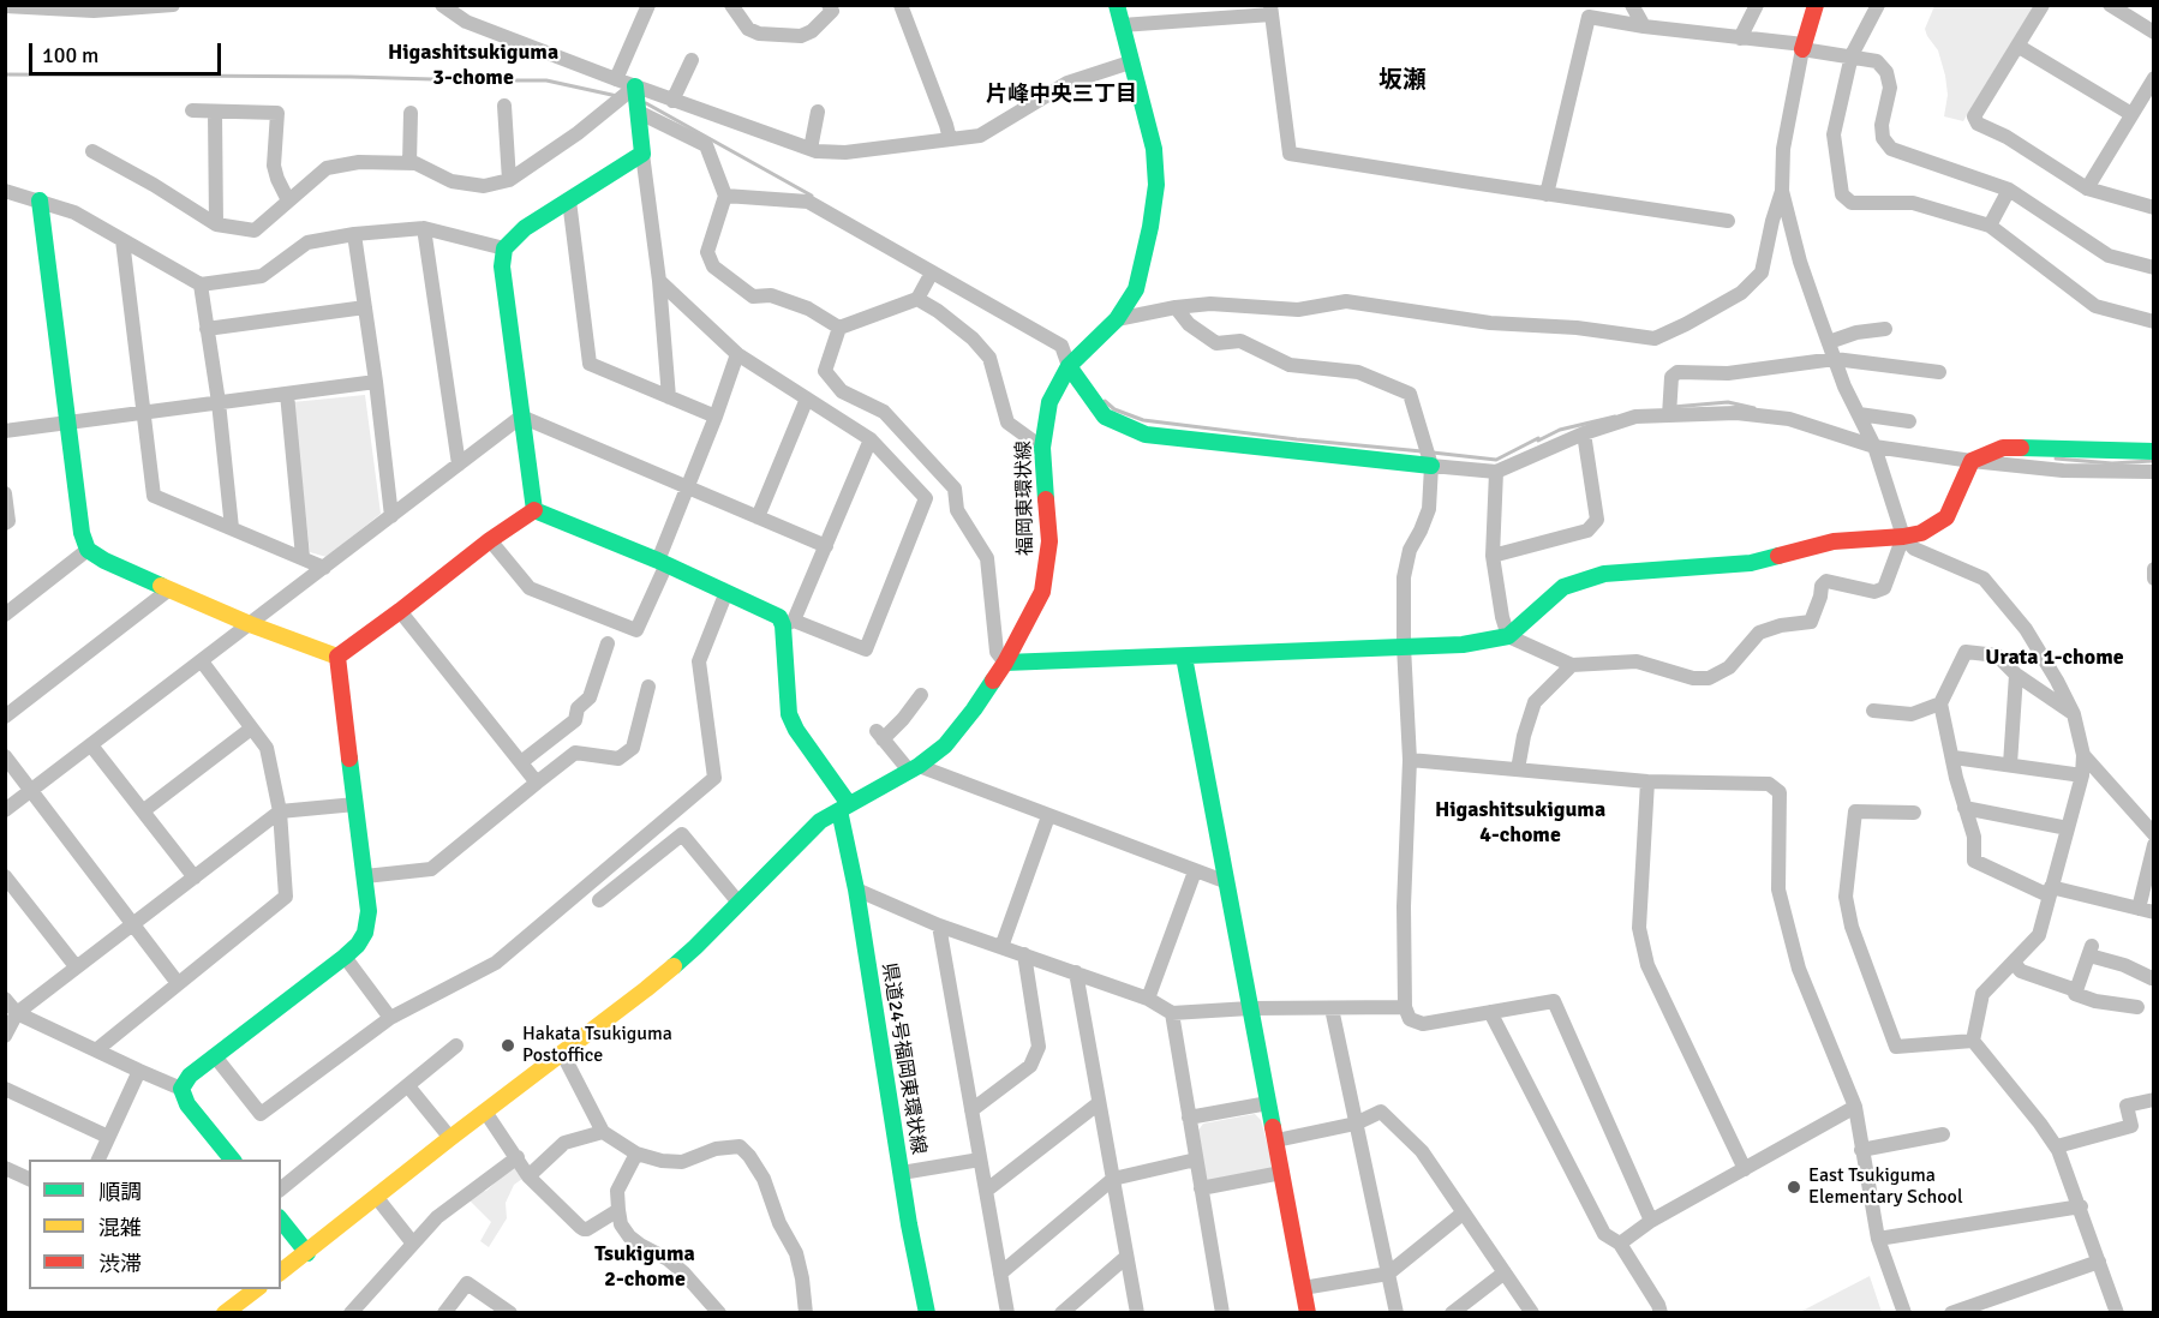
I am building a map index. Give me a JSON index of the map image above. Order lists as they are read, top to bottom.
{
  "streets": {
    "street": ["福岡東環状線", "県道24号福岡東環状線"]
  },
  "crossings": [
    ["福岡東環状線", "県道24号福岡東環状線"]
  ],
  "districts": [
    "Higashitsukiguma 3-chome",
    "坂瀬",
    "片峰中央三丁目",
    "Urata 1-chome",
    "Higashitsukiguma 4-chome",
    "Tsukiguma 2-chome"
  ],
  "places": ["Hakata Tsukiguma Postoffice", "East Tsukiguma Elementary School"],
  "legend": ["順調", "混雑", "渋滞"],
  "scale_bar": "100 m"
}
